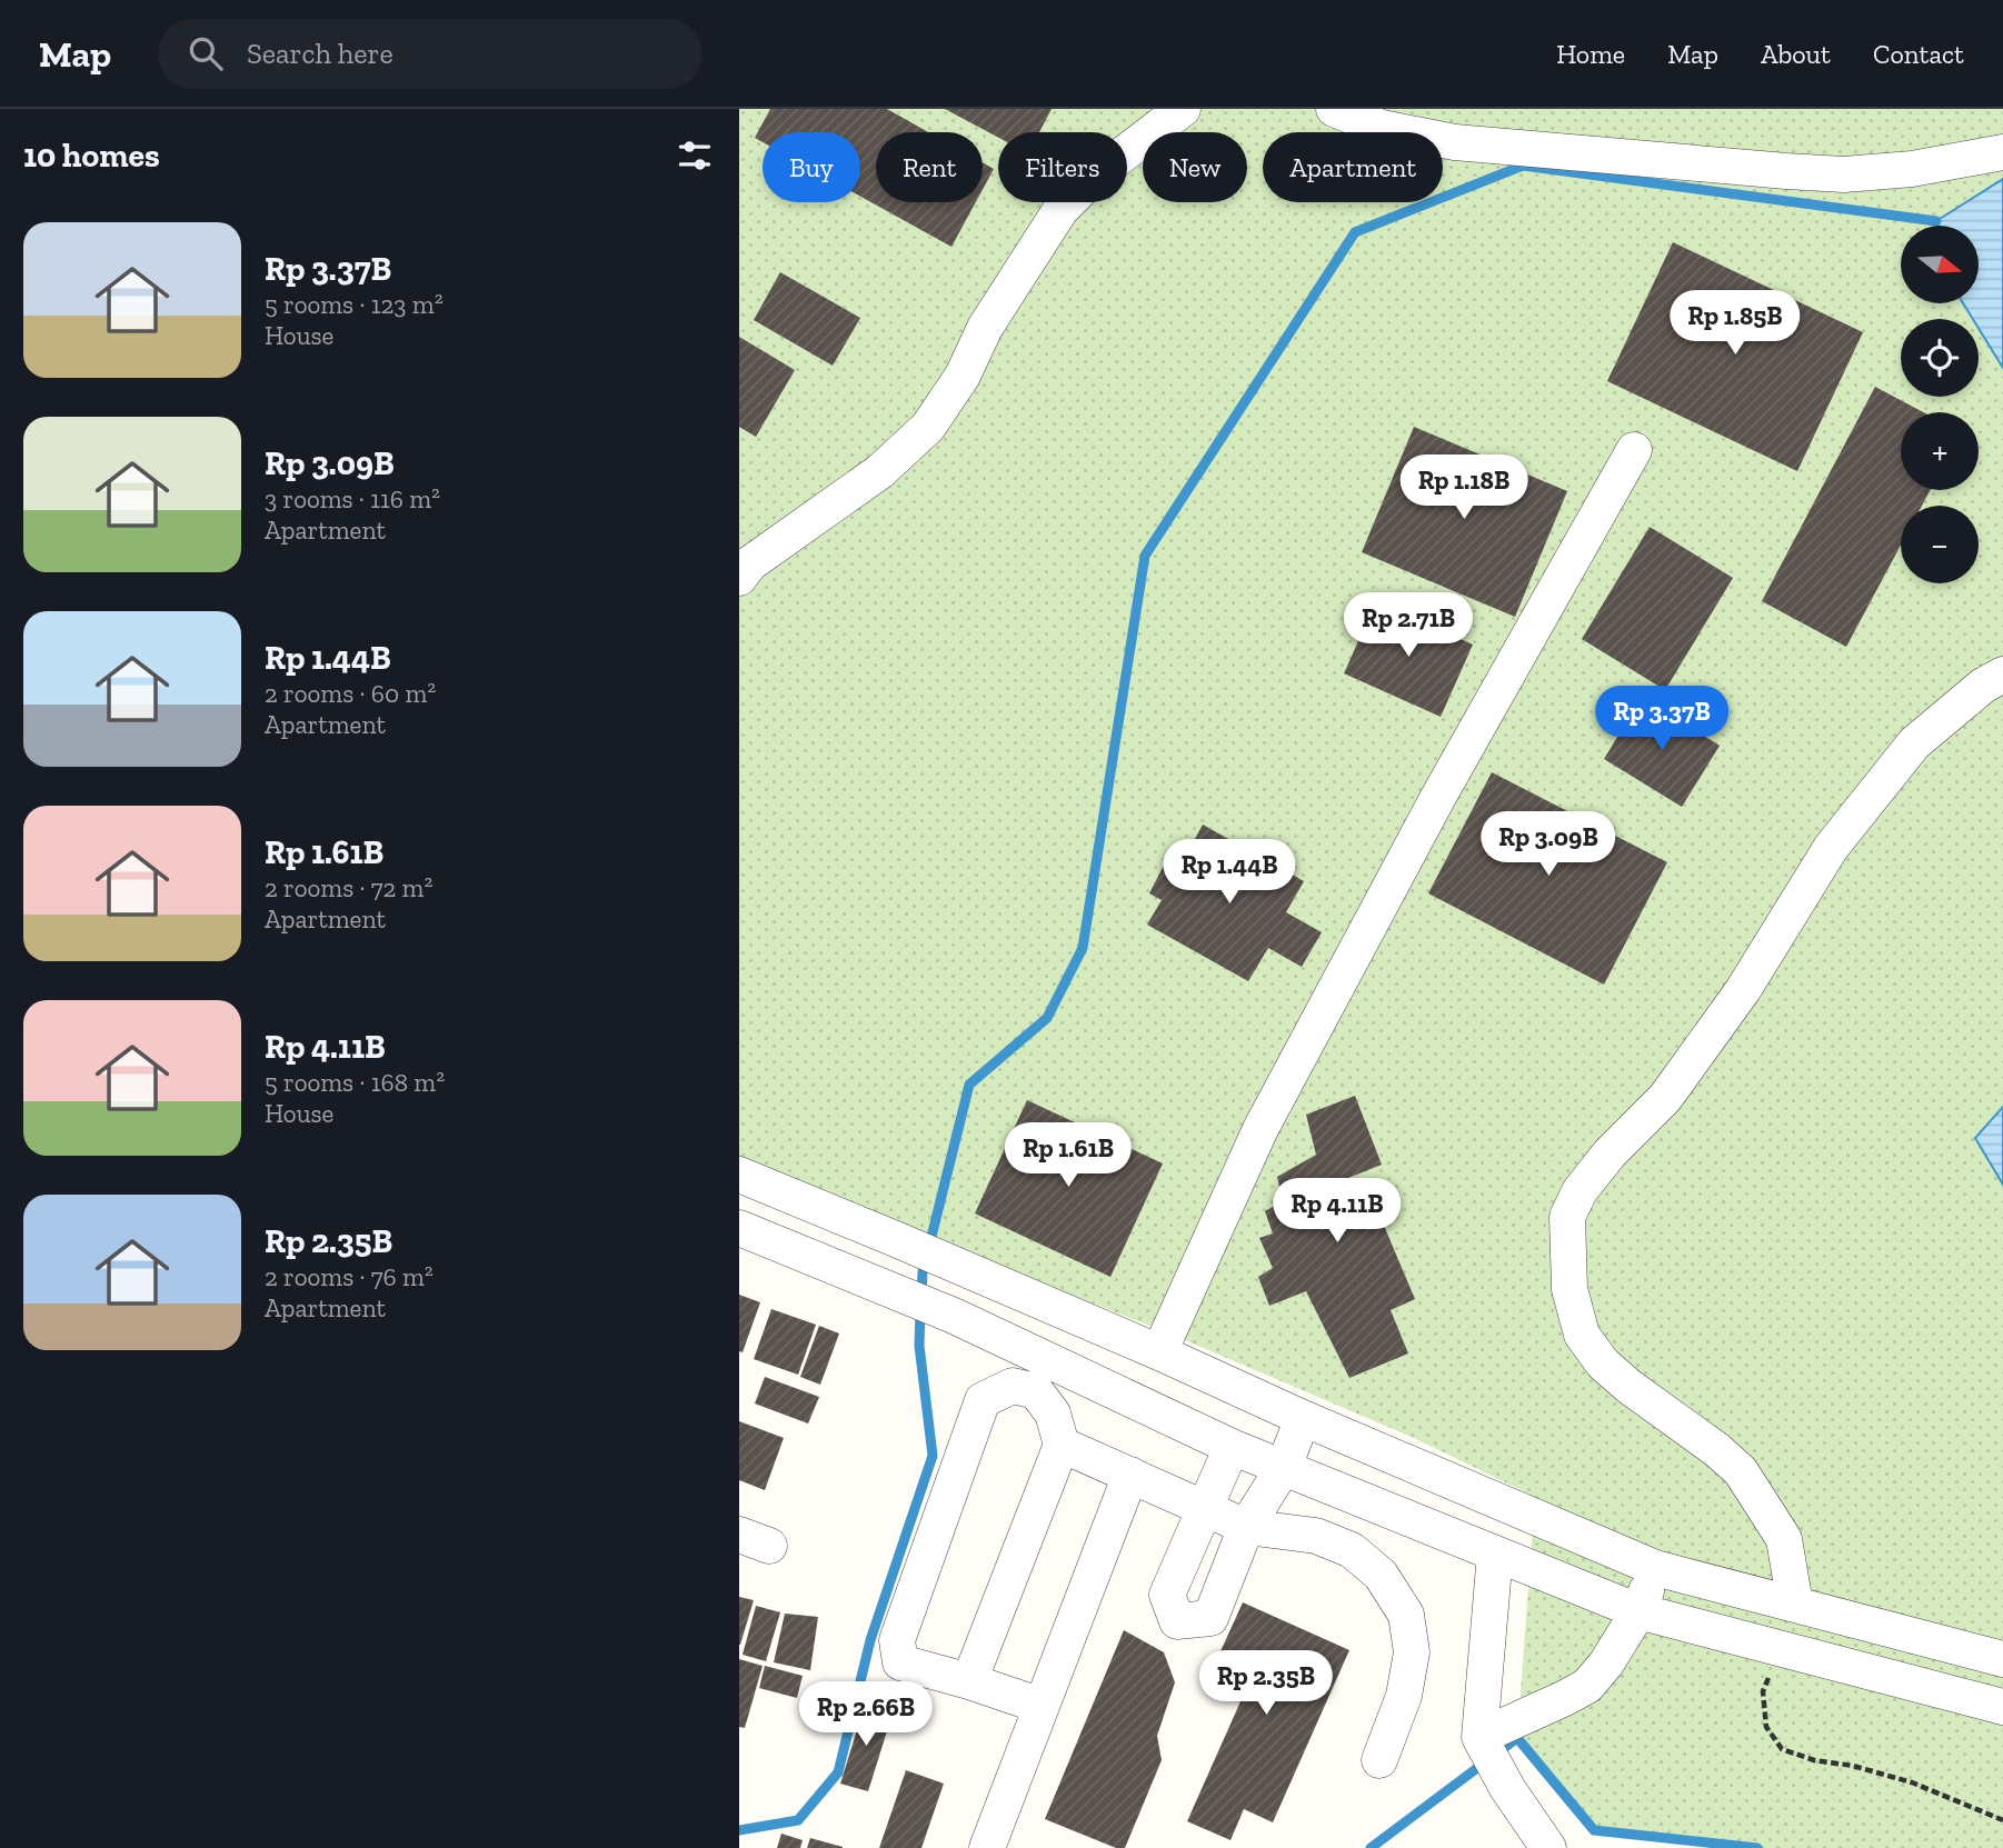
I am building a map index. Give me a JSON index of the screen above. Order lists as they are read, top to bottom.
{
  "north": "right",
  "page": {
    "header": "Map",
    "search": "Search here",
    "nav": [
      "Home",
      "Map",
      "About",
      "Contact"
    ],
    "heading": "10 homes",
    "chip": [
      "Buy",
      "Rent",
      "Filters",
      "New",
      "Apartment"
    ],
    "list": [
      {
        "name": "Rp 3.37B",
        "note": "5 rooms · 123 m² · House"
      },
      {
        "name": "Rp 3.09B",
        "note": "3 rooms · 116 m² · Apartment"
      },
      {
        "name": "Rp 1.44B",
        "note": "2 rooms · 60 m² · Apartment"
      },
      {
        "name": "Rp 1.61B",
        "note": "2 rooms · 72 m² · Apartment"
      },
      {
        "name": "Rp 4.11B",
        "note": "5 rooms · 168 m² · House"
      },
      {
        "name": "Rp 2.35B",
        "note": "2 rooms · 76 m² · Apartment"
      }
    ],
    "map_buttons": ["+", "−"],
    "price": [
      "Rp 1.85B",
      "Rp 1.18B",
      "Rp 2.71B",
      "Rp 3.37B",
      "Rp 3.09B",
      "Rp 1.44B",
      "Rp 1.61B",
      "Rp 4.11B",
      "Rp 2.35B",
      "Rp 2.66B"
    ]
  }
}
